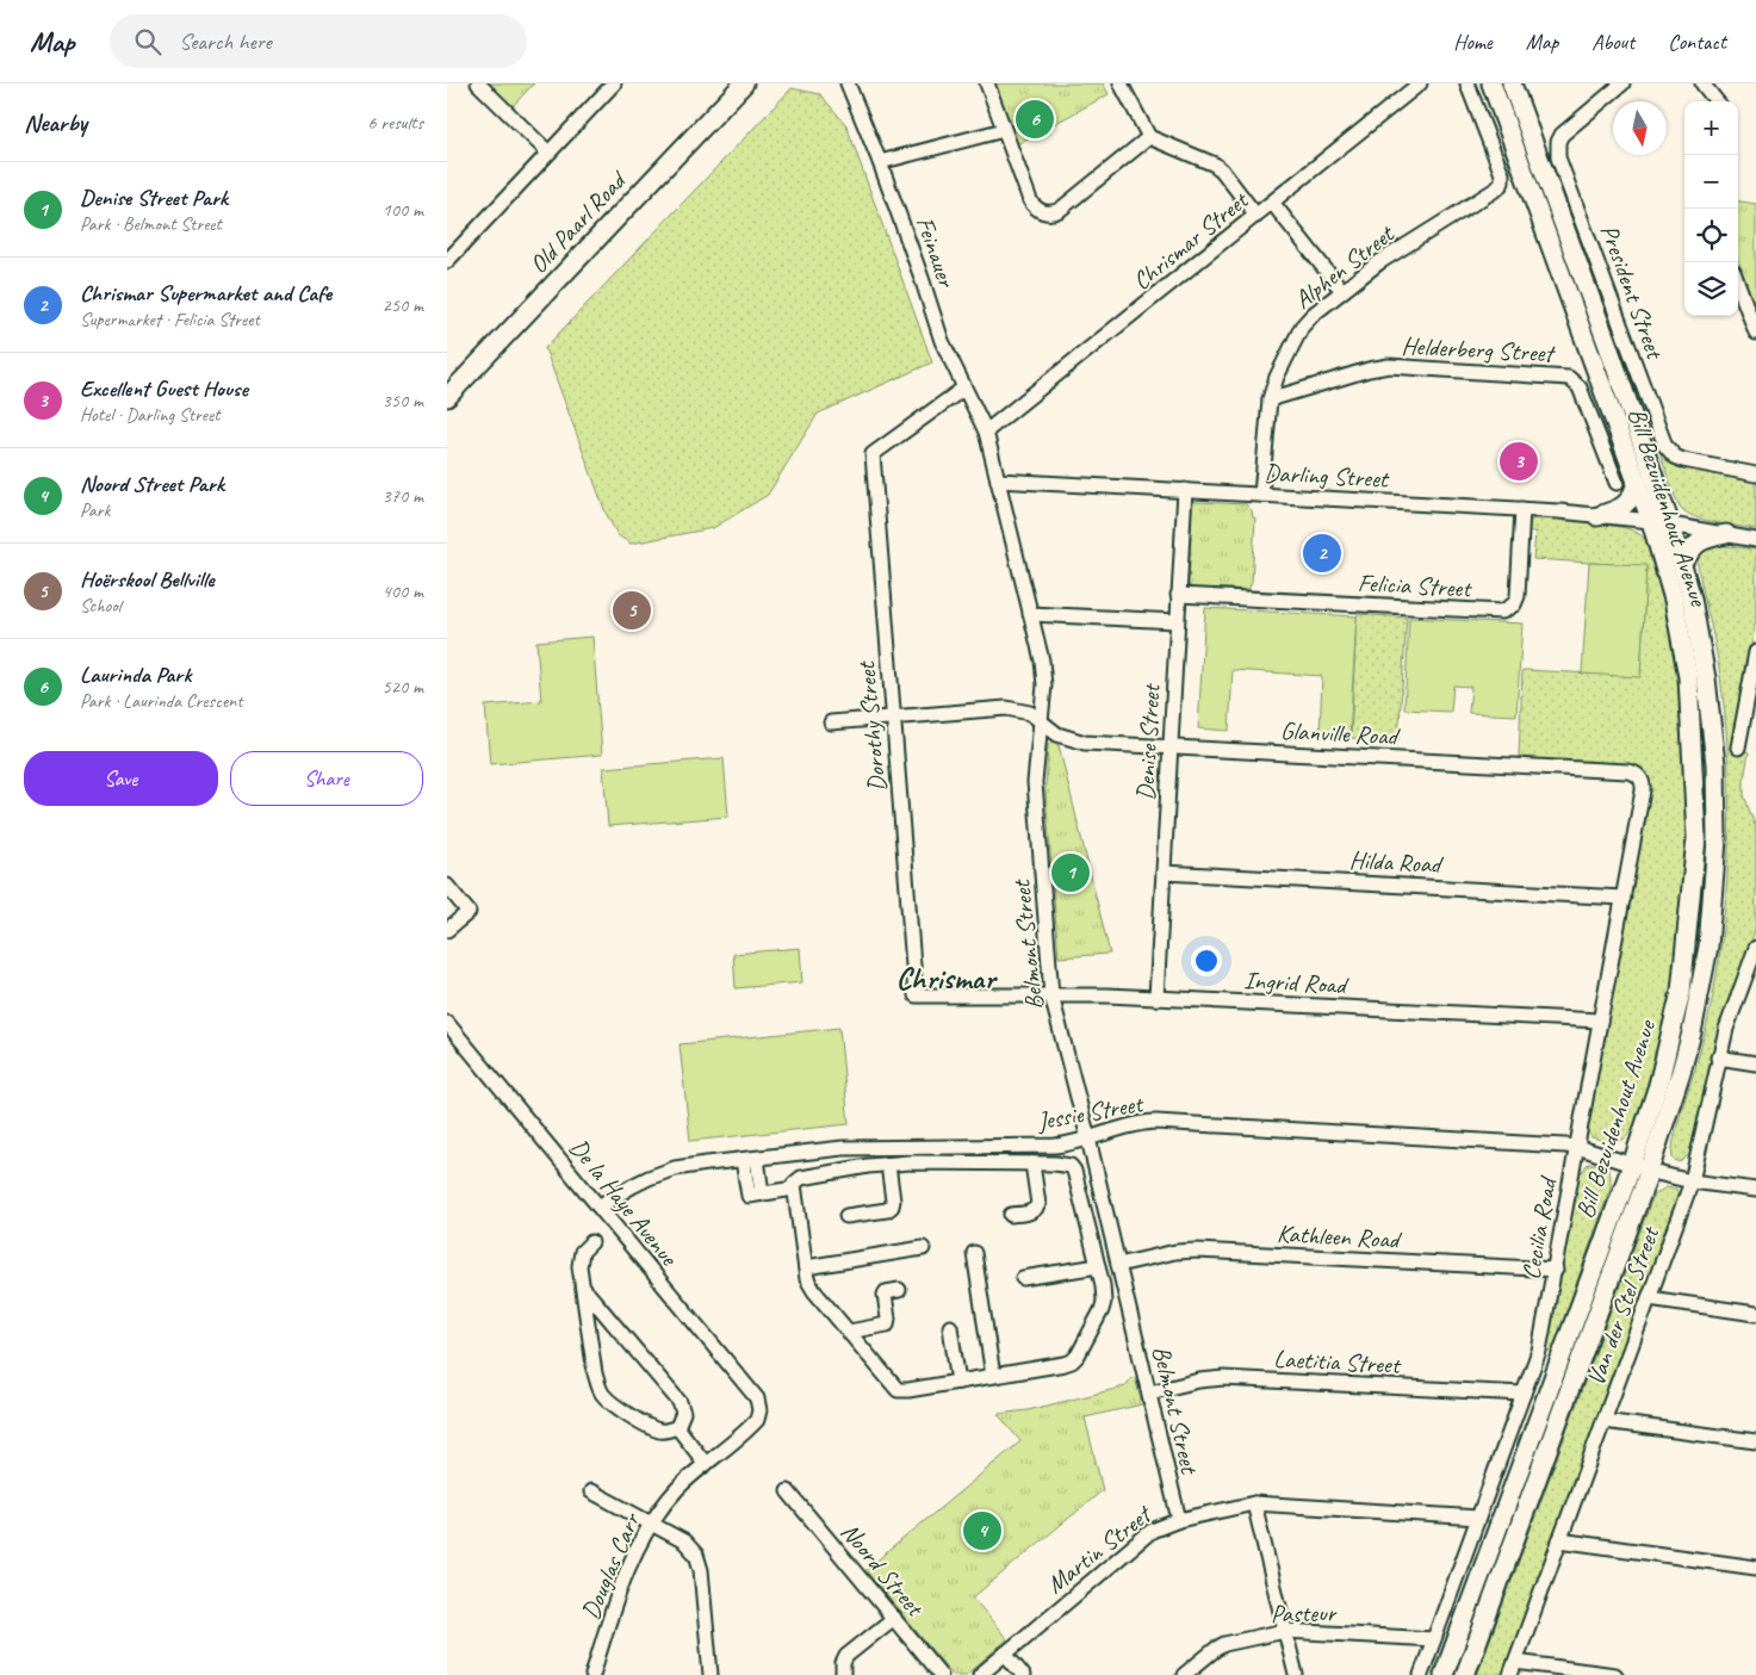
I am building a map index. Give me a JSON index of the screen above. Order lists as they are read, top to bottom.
{
  "streets": {
    "main road": ["Old Paarl Road", "Bill Bezuidenhout Avenue"],
    "street": [
      "Chrismar Street",
      "Feinauer",
      "Alphen Street",
      "President Street",
      "Helderberg Street",
      "Darling Street",
      "Felicia Street",
      "Dorothy Street",
      "Glanville Road",
      "Denise Street",
      "Hilda Road",
      "Belmont Street",
      "Ingrid Road",
      "Jessie Street",
      "De la Haye Avenue",
      "Cecilia Road",
      "Kathleen Road",
      "Van der Stel Street",
      "Laetitia Street",
      "Martin Street",
      "Douglas Carr",
      "Noord Street",
      "Pasteur"
    ]
  },
  "crossings": [
    ["Chrismar Street", "Feinauer"],
    ["Chrismar Street", "Belmont Street"],
    ["Feinauer", "Dorothy Street"],
    ["Feinauer", "Belmont Street"],
    ["Alphen Street", "Helderberg Street"],
    ["Alphen Street", "Darling Street"],
    ["Darling Street", "Bill Bezuidenhout Avenue"],
    ["Darling Street", "Felicia Street"],
    ["Darling Street", "Denise Street"],
    ["Darling Street", "Belmont Street"],
    ["Bill Bezuidenhout Avenue", "Jessie Street"],
    ["Felicia Street", "Denise Street"],
    ["Dorothy Street", "Glanville Road"],
    ["Dorothy Street", "Ingrid Road"],
    ["Glanville Road", "Denise Street"],
    ["Glanville Road", "Belmont Street"],
    ["Glanville Road", "Cecilia Road"],
    ["Denise Street", "Hilda Road"],
    ["Denise Street", "Ingrid Road"],
    ["Hilda Road", "Cecilia Road"],
    ["Belmont Street", "Ingrid Road"],
    ["Belmont Street", "Jessie Street"],
    ["Belmont Street", "Kathleen Road"],
    ["Belmont Street", "Laetitia Street"],
    ["Belmont Street", "Martin Street"],
    ["Ingrid Road", "Cecilia Road"],
    ["Jessie Street", "De la Haye Avenue"],
    ["Jessie Street", "Cecilia Road"],
    ["Jessie Street", "Van der Stel Street"],
    ["De la Haye Avenue", "Douglas Carr"],
    ["Cecilia Road", "Kathleen Road"],
    ["Cecilia Road", "Laetitia Street"],
    ["Cecilia Road", "Martin Street"],
    ["Cecilia Road", "Pasteur"]
  ],
  "districts": ["Chrismar"],
  "north": "bottom",
  "page": {
    "header": "Map",
    "search": "Search here",
    "nav": [
      "Home",
      "Map",
      "About",
      "Contact"
    ],
    "heading": ["Nearby", "6 results"],
    "pins": [
      "6",
      "3",
      "2",
      "5",
      "1",
      "4"
    ],
    "map_buttons": ["+", "−"],
    "list": [
      {
        "mark": "1",
        "name": "Denise Street Park",
        "note": "Park · Belmont Street",
        "value": "100 m"
      },
      {
        "mark": "2",
        "name": "Chrismar Supermarket and Cafe",
        "note": "Supermarket · Felicia Street",
        "value": "250 m"
      },
      {
        "mark": "3",
        "name": "Excellent Guest House",
        "note": "Hotel · Darling Street",
        "value": "350 m"
      },
      {
        "mark": "4",
        "name": "Noord Street Park",
        "note": "Park",
        "value": "370 m"
      },
      {
        "mark": "5",
        "name": "Hoërskool Bellville",
        "note": "School",
        "value": "400 m"
      },
      {
        "mark": "6",
        "name": "Laurinda Park",
        "note": "Park · Laurinda Crescent",
        "value": "520 m"
      }
    ],
    "buttons": ["Save", "Share"]
  }
}
